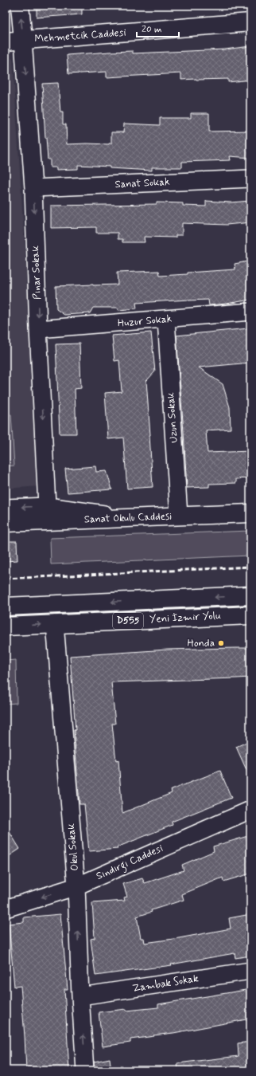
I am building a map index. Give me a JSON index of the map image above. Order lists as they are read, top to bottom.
{
  "streets": {
    "main road": [
      "Mehmetcik Caddesi",
      "Sanat Okulu Caddesi",
      "Yeni İzmir Yolu",
      "D555"
    ],
    "street": [
      "Sanat Sokak",
      "Pınar Sokak",
      "Huzur Sokak",
      "Uzun Sokak",
      "Okul Sokak",
      "Sındırgı Caddesi",
      "Zambak Sokak"
    ]
  },
  "crossings": [
    ["Mehmetcik Caddesi", "Pınar Sokak"],
    ["Sanat Sokak", "Pınar Sokak"],
    ["Pınar Sokak", "Huzur Sokak"],
    ["Pınar Sokak", "Sanat Okulu Caddesi"],
    ["Huzur Sokak", "Uzun Sokak"],
    ["Uzun Sokak", "Sanat Okulu Caddesi"],
    ["Yeni İzmir Yolu", "Okul Sokak"],
    ["Okul Sokak", "Sındırgı Caddesi"],
    ["Okul Sokak", "Zambak Sokak"]
  ],
  "one_way": ["Pınar Sokak", "Okul Sokak"],
  "places": ["Honda"],
  "scale_bar": "20 m"
}
